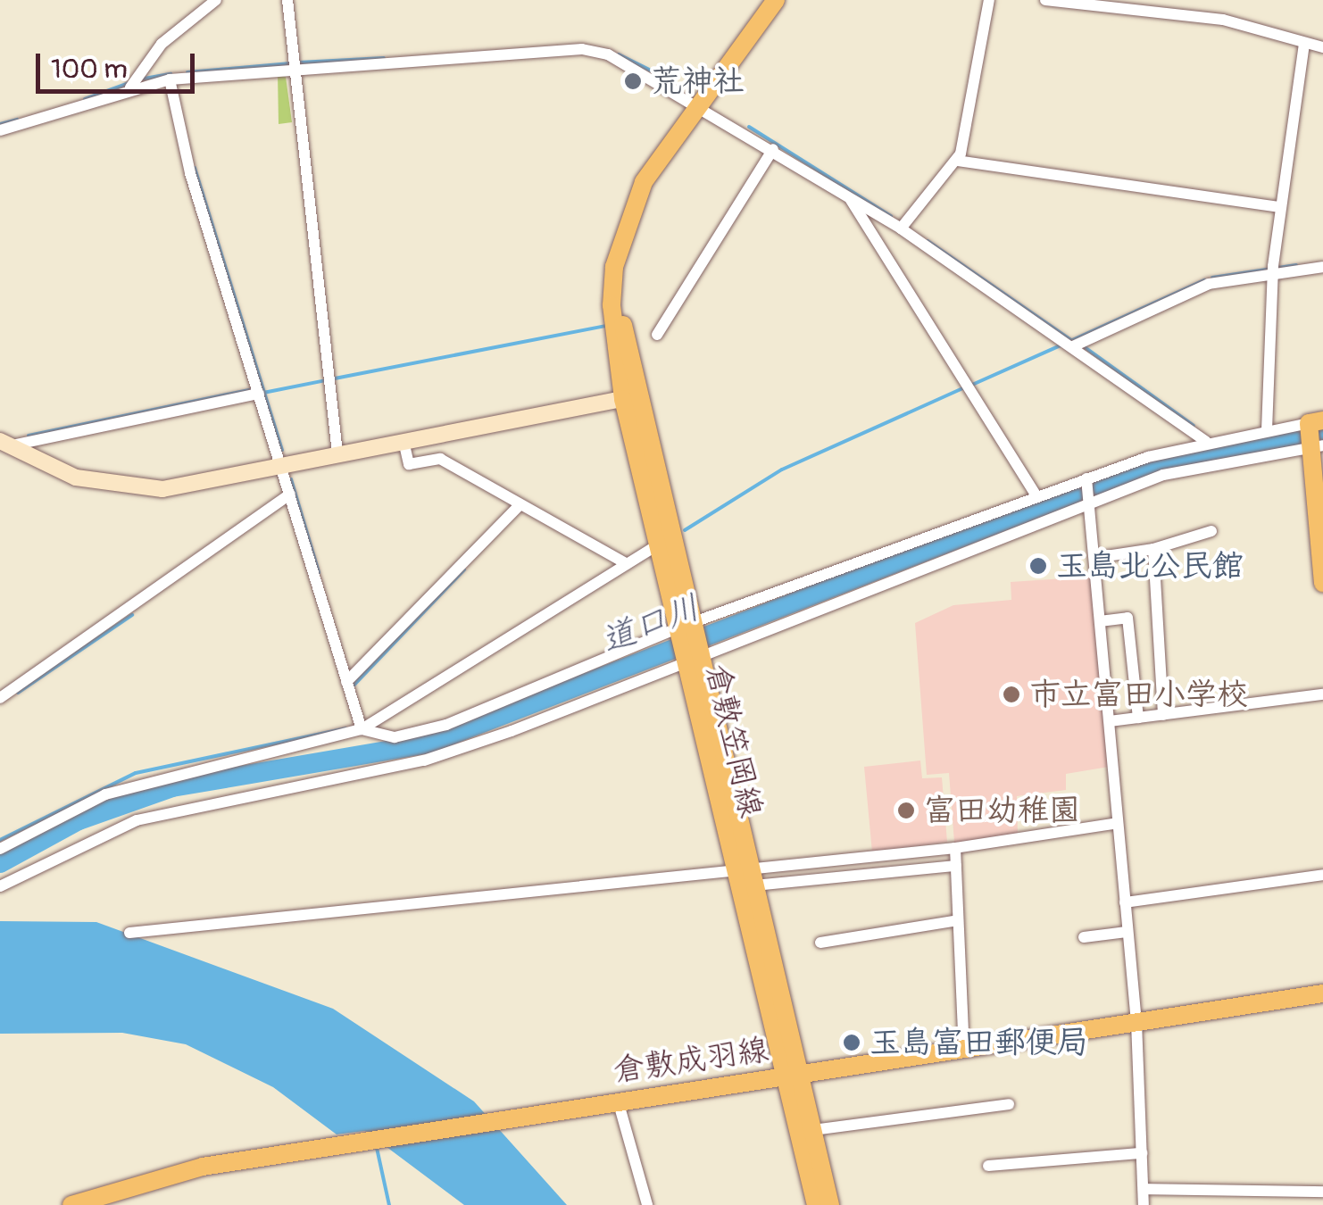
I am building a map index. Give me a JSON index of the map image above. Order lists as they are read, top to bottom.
{
  "streets": {
    "main road": ["倉敷笠岡線", "倉敷成羽線"]
  },
  "crossings": [
    ["倉敷笠岡線", "倉敷成羽線"]
  ],
  "water": ["道口川"],
  "places": [
    "荒神社",
    "玉島北公民館",
    "市立富田小学校",
    "富田幼稚園",
    "玉島富田郵便局"
  ],
  "scale_bar": "100 m"
}
